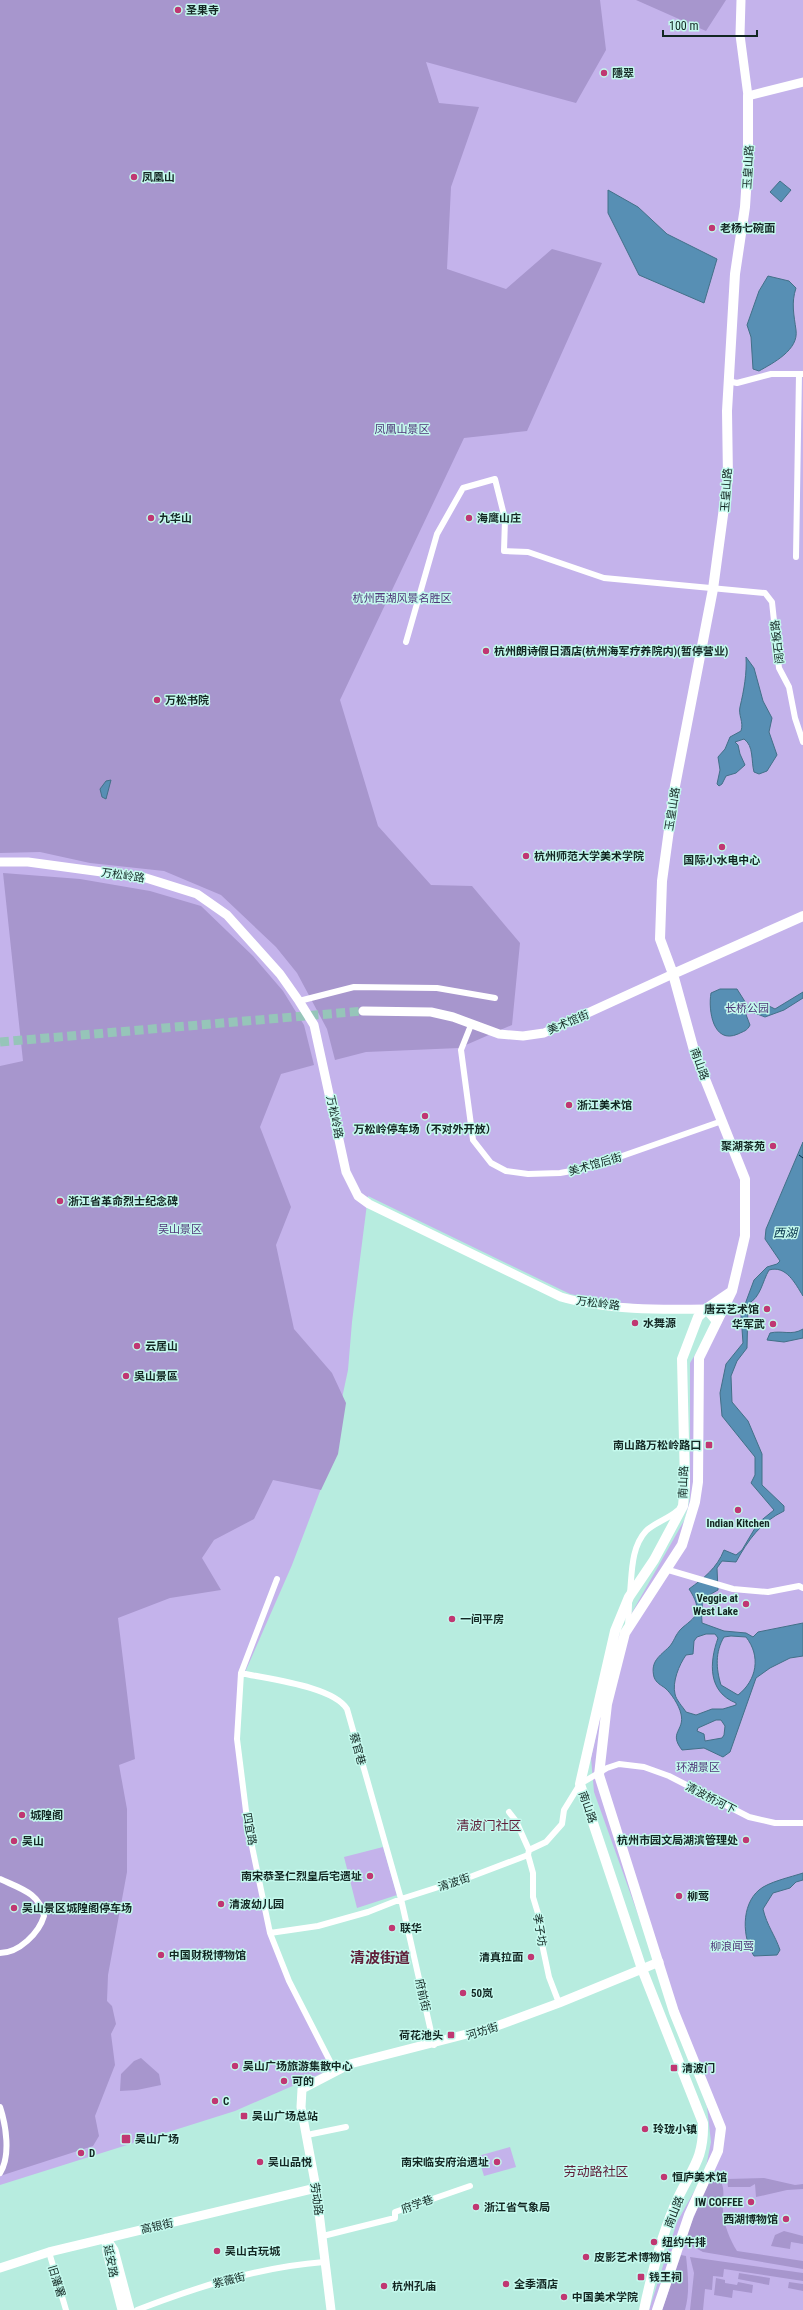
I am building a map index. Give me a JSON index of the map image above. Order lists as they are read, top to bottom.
{
  "streets": {
    "main road": ["玉皇山路", "南山路"],
    "street": [
      "阔石板路",
      "万松岭路",
      "美术馆街",
      "美术馆后街",
      "蔡官巷",
      "清波桥河下",
      "四宜路",
      "清波街",
      "孝子坊",
      "府前街",
      "河坊街",
      "劳动路",
      "府学巷",
      "高银街",
      "延安路",
      "紫薇街",
      "旧藩署"
    ]
  },
  "crossings": [
    ["玉皇山路", "阔石板路"],
    ["玉皇山路", "美术馆街"],
    ["玉皇山路", "南山路"],
    ["万松岭路", "南山路"],
    ["美术馆街", "南山路"],
    ["美术馆街", "美术馆后街"],
    ["南山路", "美术馆后街"],
    ["南山路", "清波桥河下"],
    ["南山路", "清波街"],
    ["南山路", "河坊街"],
    ["蔡官巷", "四宜路"],
    ["蔡官巷", "清波街"],
    ["蔡官巷", "府前街"],
    ["四宜路", "清波街"],
    ["四宜路", "河坊街"],
    ["清波街", "孝子坊"],
    ["清波街", "府前街"],
    ["孝子坊", "河坊街"],
    ["府前街", "河坊街"],
    ["河坊街", "劳动路"],
    ["劳动路", "府学巷"],
    ["劳动路", "高银街"],
    ["劳动路", "紫薇街"],
    ["高银街", "延安路"],
    ["高银街", "旧藩署"]
  ],
  "districts": ["清波门社区", "清波街道", "劳动路社区"],
  "water": ["西湖"],
  "parks": [
    "凤凰山景区",
    "杭州西湖风景名胜区",
    "长桥公园",
    "吴山景区",
    "环湖景区",
    "柳浪闻莺"
  ],
  "places": {
    "other": [
      "圣果寺",
      "隱翠",
      "凤凰山",
      "老杨七碗面",
      "九华山",
      "海鹰山庄",
      "杭州朗诗假日酒店(杭州海军疗养院内)(暂停营业)",
      "万松书院",
      "国际小水电中心",
      "杭州师范大学美术学院",
      "浙江美术馆",
      "万松岭停车场（不对外开放）",
      "聚湖茶苑",
      "浙江省革命烈士纪念碑",
      "唐云艺术馆",
      "水舞源",
      "华军武",
      "云居山",
      "吳山景區",
      "Indian Kitchen",
      "Veggie at West Lake",
      "一间平房",
      "城隍阁",
      "杭州市园文局湖滨管理处",
      "吴山",
      "南宋恭圣仁烈皇后宅遗址",
      "柳莺",
      "清波幼儿园",
      "吴山景区城隍阁停车场",
      "联华",
      "中国财税博物馆",
      "清真拉面",
      "50岚",
      "吴山广场旅游集散中心",
      "可的",
      "C",
      "玲珑小镇",
      "D",
      "吴山品悦",
      "南宋临安府治遗址",
      "恒庐美术馆",
      "IW COFFEE",
      "浙江省气象局",
      "西湖博物馆",
      "纽约牛排",
      "吴山古玩城",
      "皮影艺术博物馆",
      "全季酒店",
      "杭州孔庙",
      "中国美术学院"
    ],
    "transit": [
      "南山路万松岭路口",
      "荷花池头",
      "清波门",
      "吴山广场总站",
      "吴山广场",
      "钱王祠"
    ]
  },
  "scale_bar": "100 m"
}
